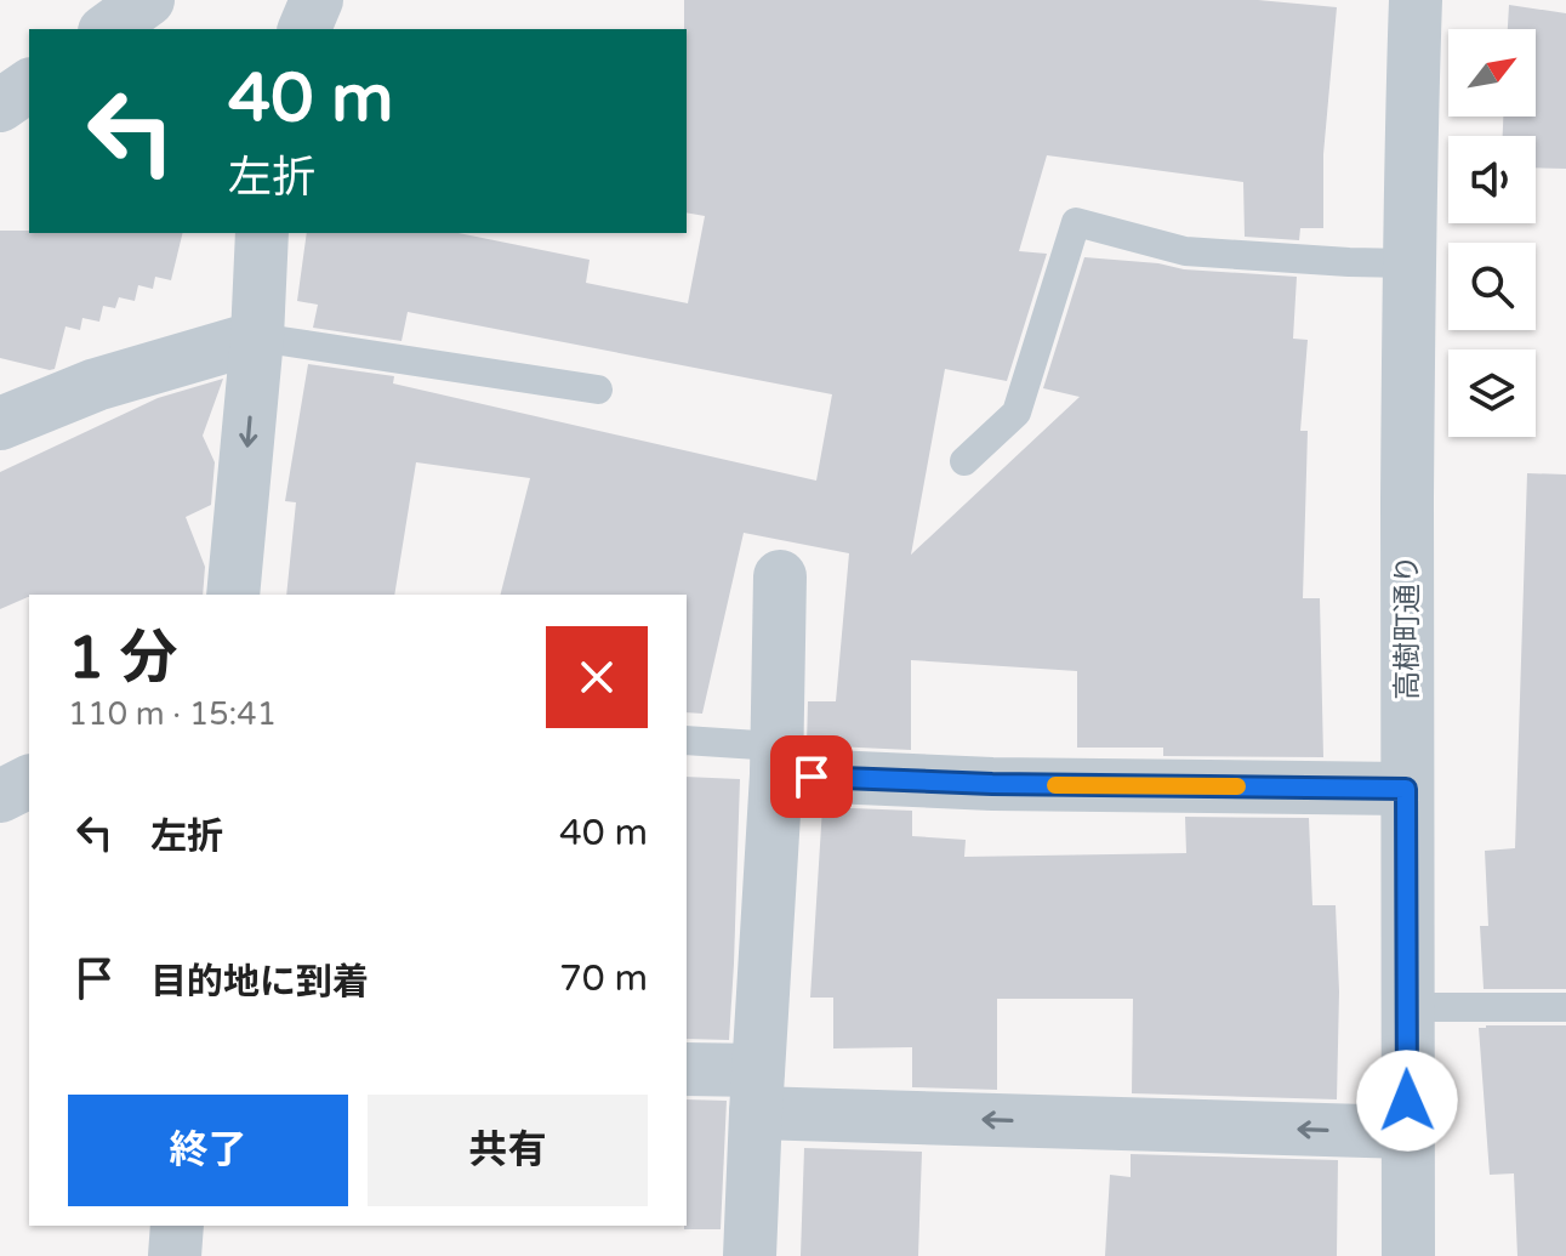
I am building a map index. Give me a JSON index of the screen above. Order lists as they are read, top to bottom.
{
  "streets": {
    "street": ["高樹町通り"]
  },
  "north": "top right",
  "page": {
    "turn": ["40 m", "左折"],
    "heading": ["1 分", "110 m · 15:41"],
    "list": [
      {
        "name": "左折",
        "value": "40 m"
      },
      {
        "name": "目的地に到着",
        "value": "70 m"
      }
    ],
    "buttons": ["終了", "共有"]
  }
}
